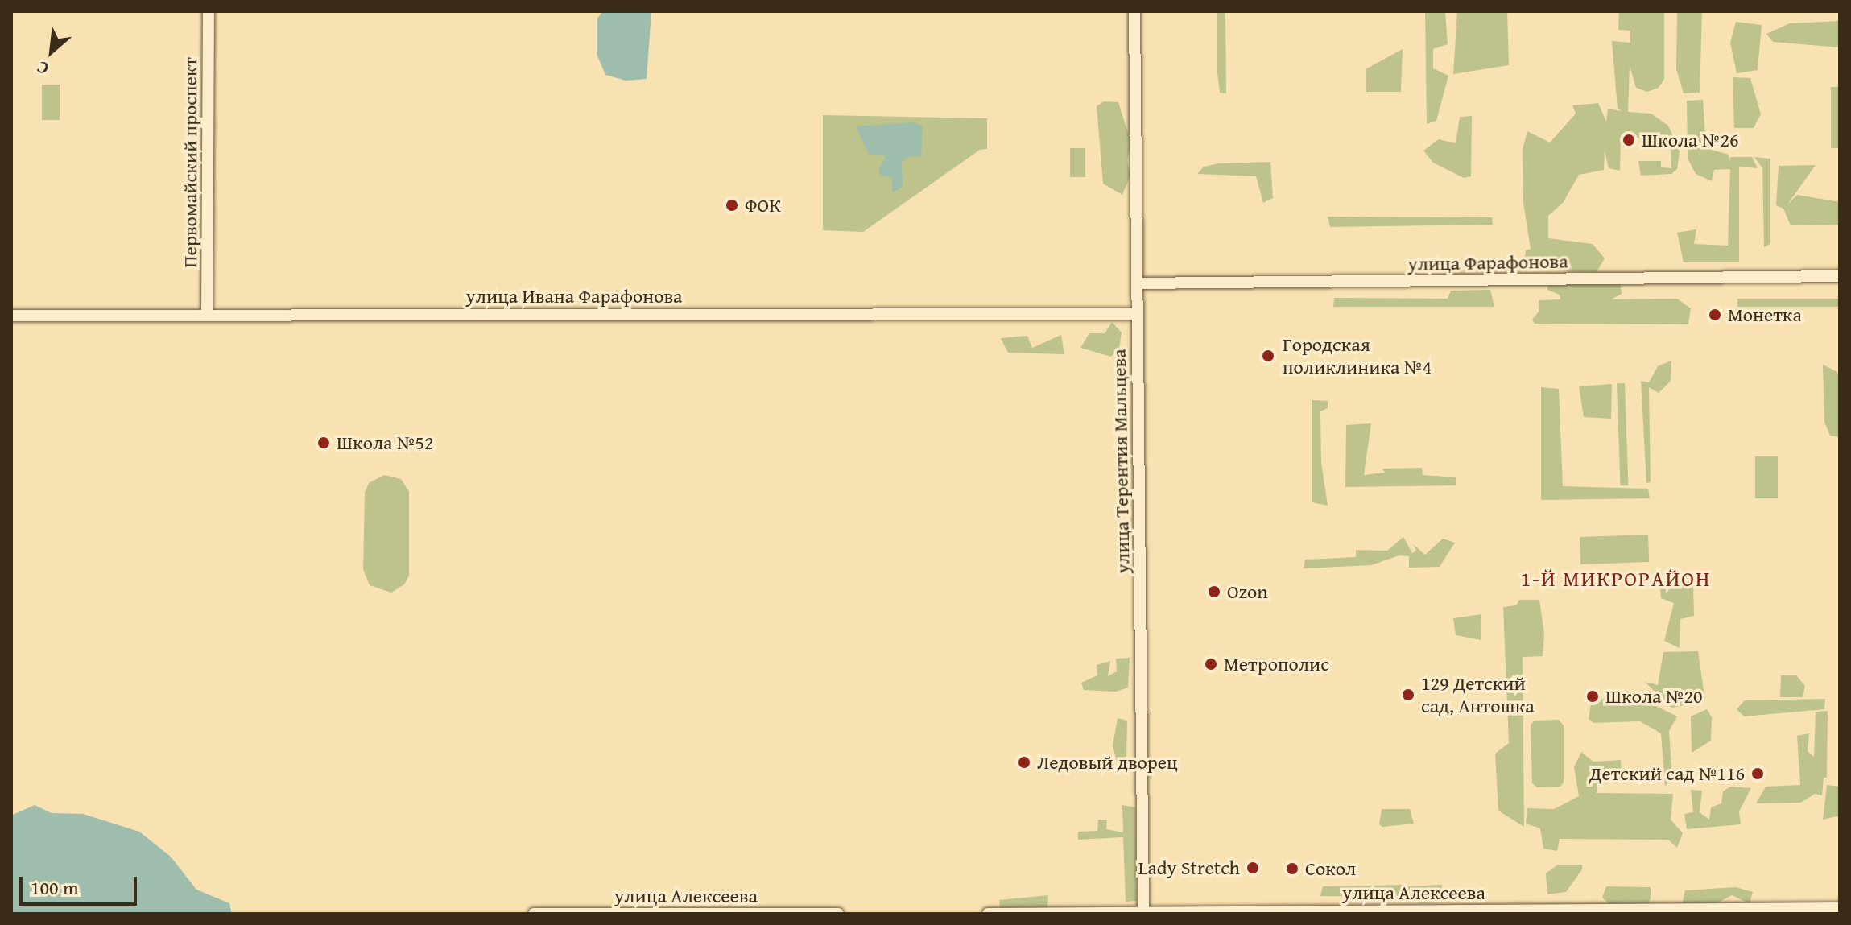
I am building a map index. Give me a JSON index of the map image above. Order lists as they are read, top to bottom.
{
  "streets": {
    "street": [
      "Первомайский проспект",
      "улица Фарафонова",
      "улица Ивана Фарафонова",
      "улица Терентия Мальцева",
      "улица Алексеева"
    ]
  },
  "crossings": [
    ["Первомайский проспект", "улица Ивана Фарафонова"],
    ["улица Фарафонова", "улица Терентия Мальцева"],
    ["улица Ивана Фарафонова", "улица Терентия Мальцева"],
    ["улица Терентия Мальцева", "улица Алексеева"]
  ],
  "districts": ["1-Й МИКРОРАЙОН"],
  "places": [
    "Школа №26",
    "ФОК",
    "Монетка",
    "Городская поликлиника №4",
    "Школа №52",
    "Ozon",
    "Метрополис",
    "129 Детский сад, Антошка",
    "Школа №20",
    "Ледовый дворец",
    "Детский сад №116",
    "Lady Stretch",
    "Сокол"
  ],
  "scale_bar": "100 m",
  "north": "bottom left"
}
